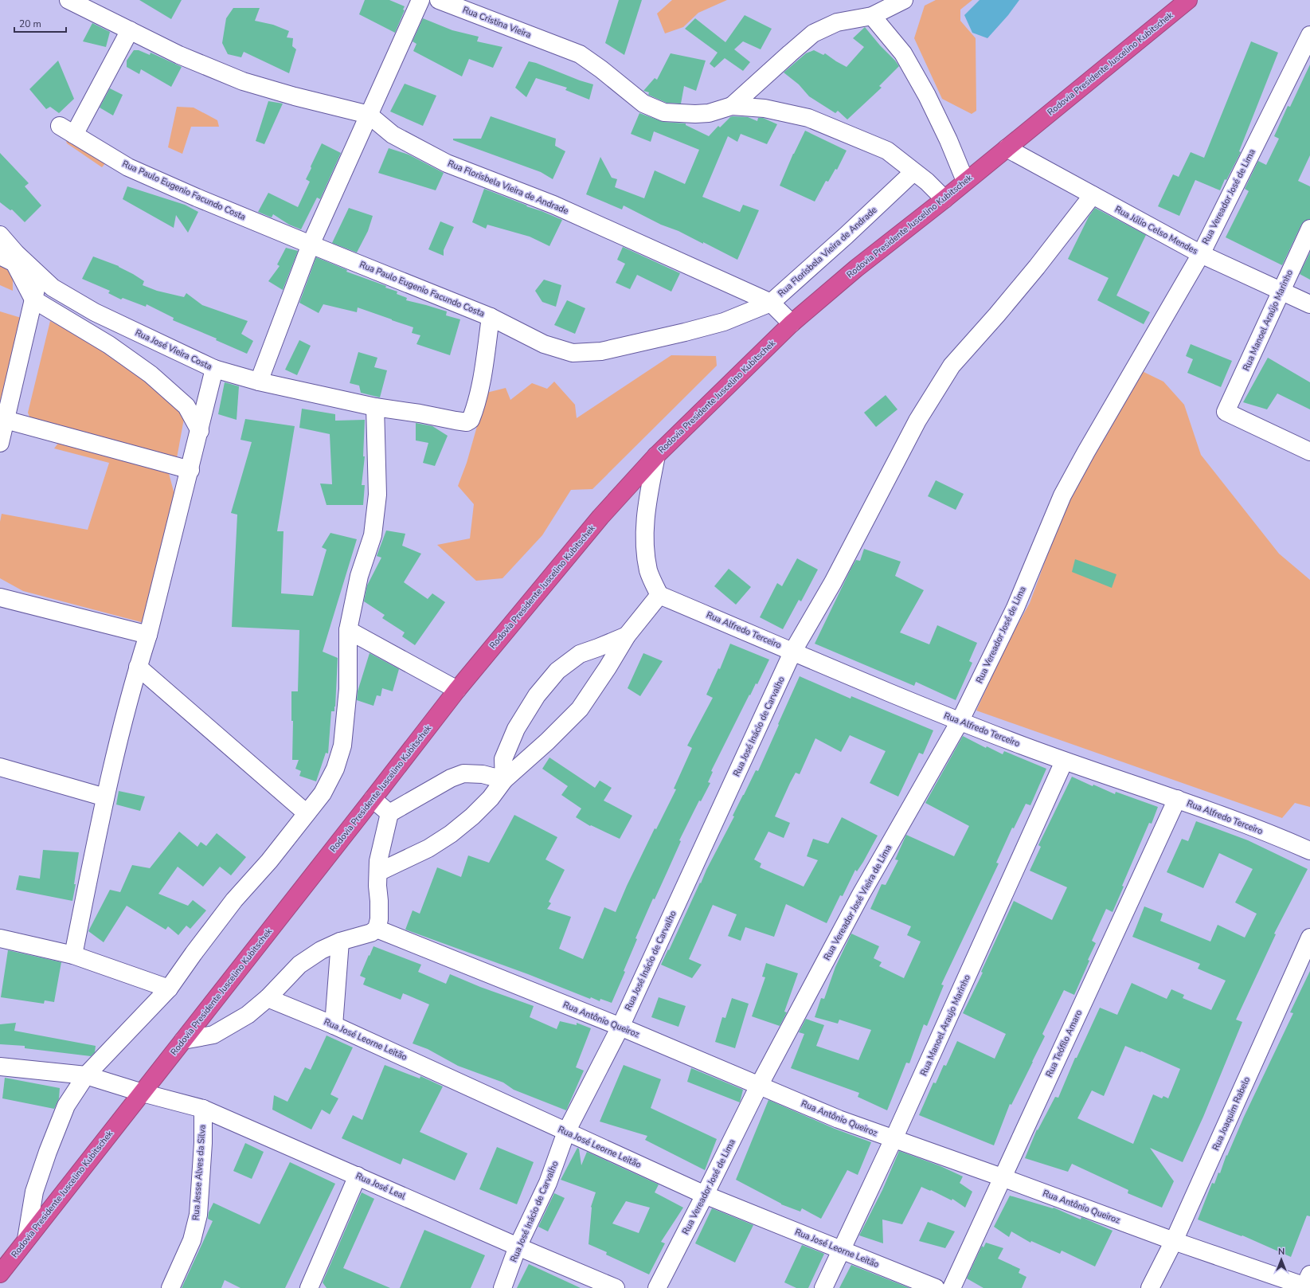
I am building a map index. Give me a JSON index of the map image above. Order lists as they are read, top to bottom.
{
  "streets": {
    "highway": ["Rodovia Presidente Juscelino Kubitschek"],
    "street": [
      "Rua Cristina Vieira",
      "Rua Florisbela Vieira de Andrade",
      "Rua Paulo Eugenio Facundo Costa",
      "Rua Vereador José de Lima",
      "Rua Júlio Celso Mendes",
      "Rua Manoel Araújo Marinho",
      "Rua José Vieira Costa",
      "Rua Alfredo Terceiro",
      "Rua José Inácio de Carvalho",
      "Rua Vereador José Vieira de Lima",
      "Rua Antônio Queiroz",
      "Rua Manoel Araujo Marinho",
      "Rua José Leorne Leitão",
      "Rua Teófilo Amaro",
      "Rua Joaquim Rabelo",
      "Rua Jesse Alves da Silva",
      "Rua José Leal"
    ]
  },
  "crossings": [
    ["Rodovia Presidente Juscelino Kubitschek", "Rua Júlio Celso Mendes"],
    ["Rodovia Presidente Juscelino Kubitschek", "Rua José Leal"],
    ["Rua Florisbela Vieira de Andrade", "Rua Paulo Eugenio Facundo Costa"],
    ["Rua Paulo Eugenio Facundo Costa", "Rua José Vieira Costa"],
    ["Rua Vereador José de Lima", "Rua Júlio Celso Mendes"],
    ["Rua Vereador José de Lima", "Rua Alfredo Terceiro"],
    ["Rua Vereador José de Lima", "Rua Vereador José Vieira de Lima"],
    ["Rua Vereador José de Lima", "Rua Antônio Queiroz"],
    ["Rua Vereador José de Lima", "Rua José Leorne Leitão"],
    ["Rua Júlio Celso Mendes", "Rua Manoel Araújo Marinho"],
    ["Rua Júlio Celso Mendes", "Rua José Inácio de Carvalho"],
    ["Rua Alfredo Terceiro", "Rua José Inácio de Carvalho"],
    ["Rua Alfredo Terceiro", "Rua Vereador José Vieira de Lima"],
    ["Rua Alfredo Terceiro", "Rua Manoel Araujo Marinho"],
    ["Rua Alfredo Terceiro", "Rua Teófilo Amaro"],
    ["Rua José Inácio de Carvalho", "Rua Antônio Queiroz"],
    ["Rua José Inácio de Carvalho", "Rua José Leorne Leitão"],
    ["Rua José Inácio de Carvalho", "Rua José Leal"],
    ["Rua Vereador José Vieira de Lima", "Rua Antônio Queiroz"],
    ["Rua Antônio Queiroz", "Rua Manoel Araujo Marinho"],
    ["Rua Antônio Queiroz", "Rua Teófilo Amaro"],
    ["Rua Antônio Queiroz", "Rua Joaquim Rabelo"],
    ["Rua Manoel Araujo Marinho", "Rua José Leorne Leitão"],
    ["Rua Jesse Alves da Silva", "Rua José Leal"]
  ],
  "scale_bar": "20 m",
  "north": "top"
}
